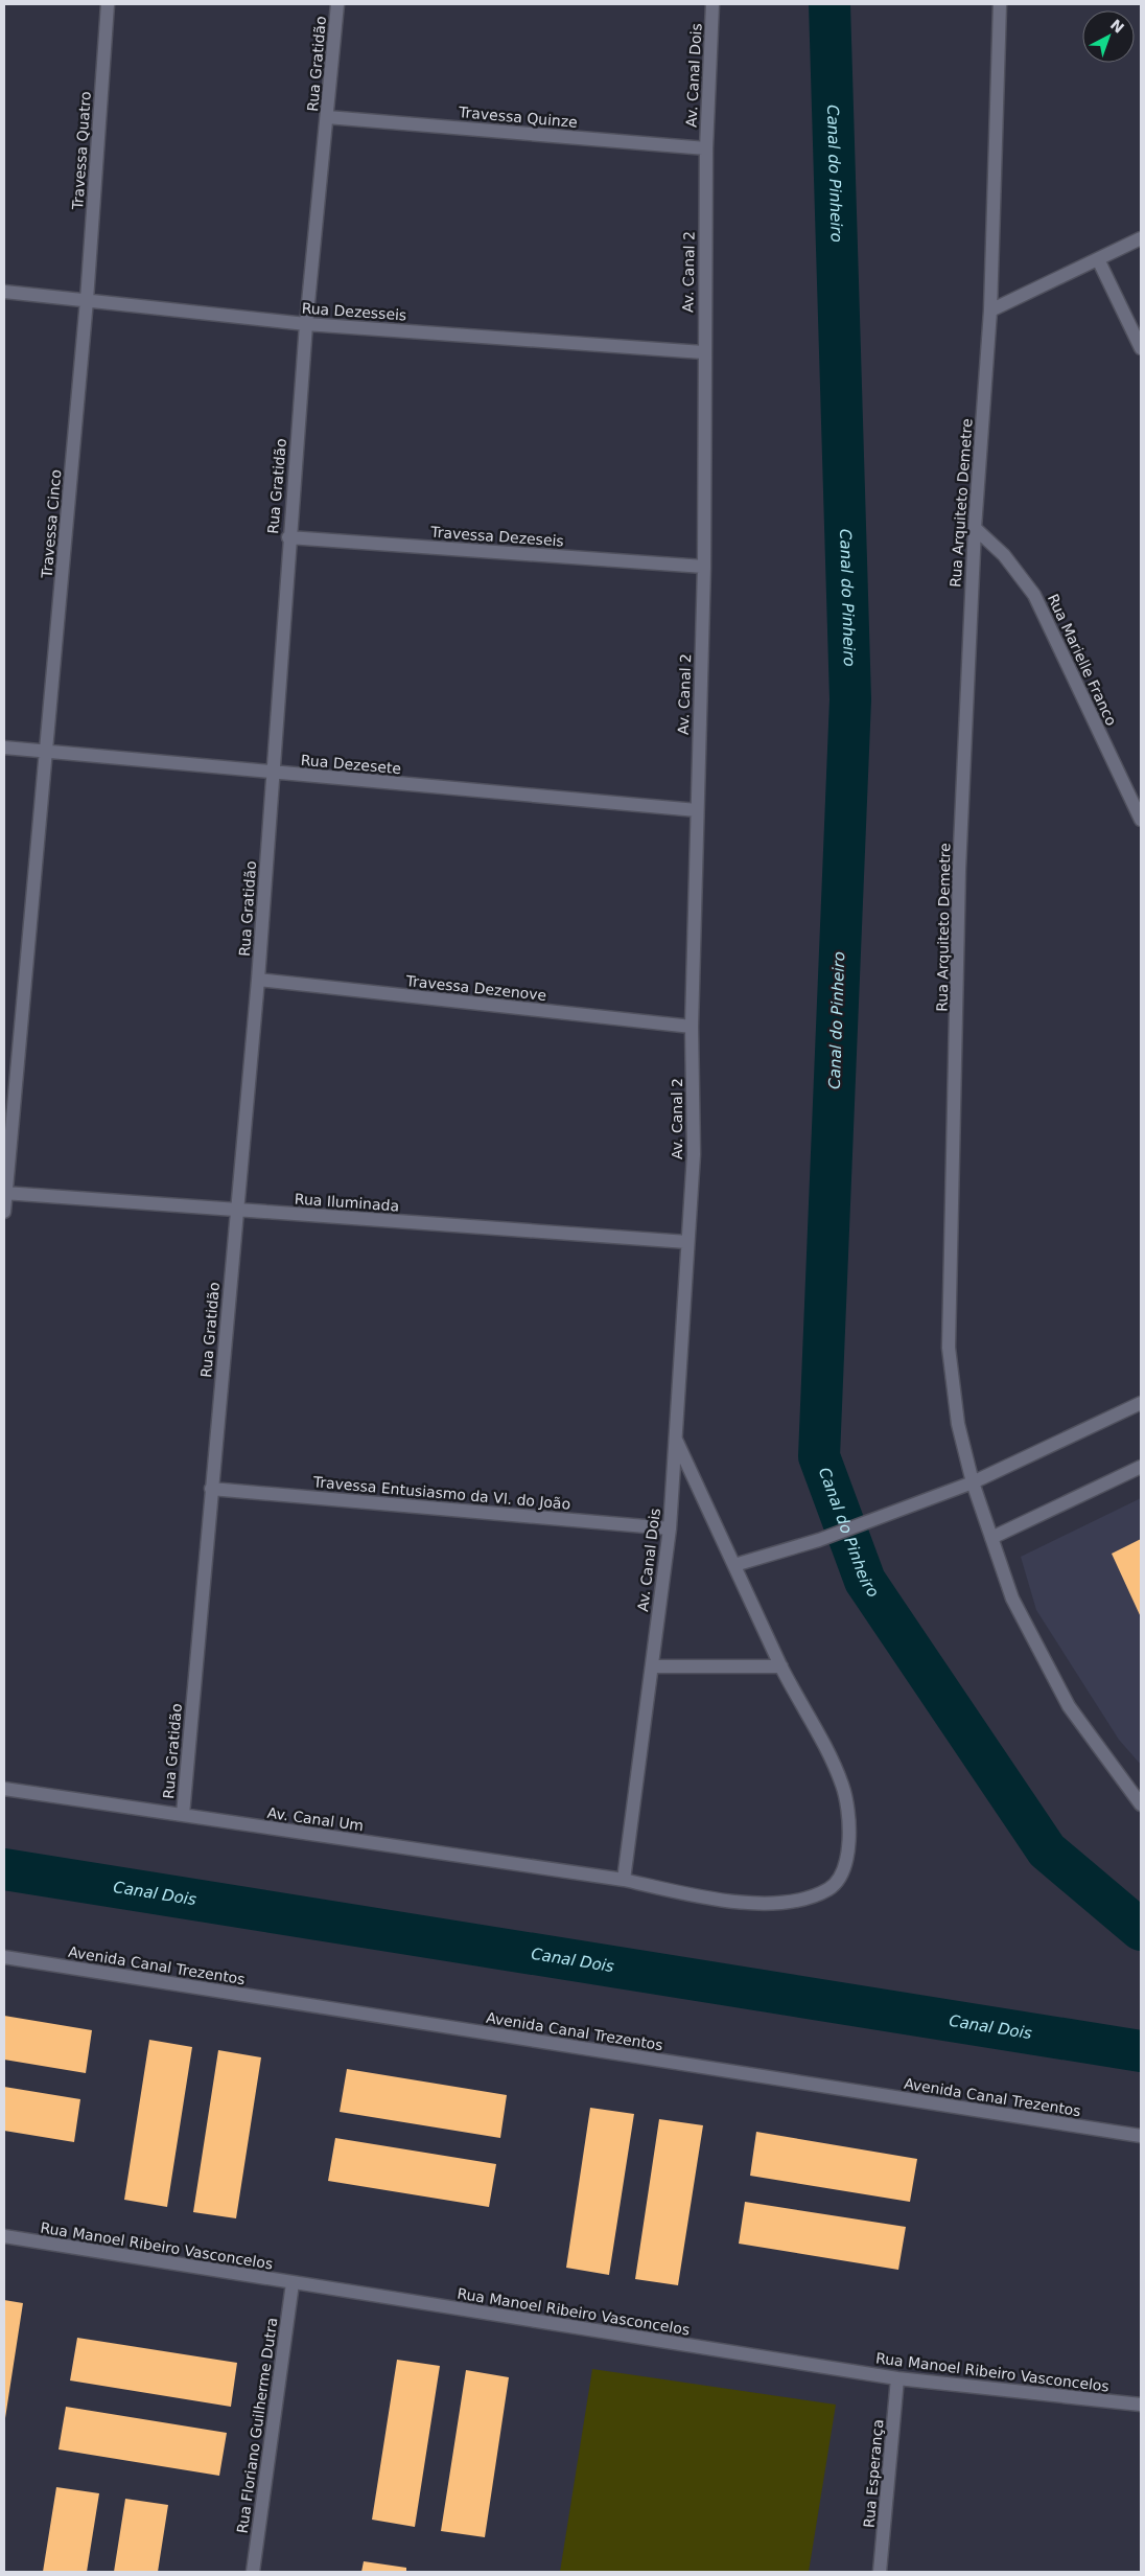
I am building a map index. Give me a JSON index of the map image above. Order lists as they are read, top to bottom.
{
  "streets": {
    "street": [
      "Rua Gratidão",
      "Av. Canal Dois",
      "Travessa Quinze",
      "Travessa Quatro",
      "Av. Canal 2",
      "Rua Dezesseis",
      "Rua Arquiteto Demetre",
      "Travessa Cinco",
      "Travessa Dezeseis",
      "Rua Marielle Franco",
      "Rua Dezesete",
      "Travessa Dezenove",
      "Rua Iluminada",
      "Travessa Entusiasmo da Vl. do João",
      "Av. Canal Um",
      "Avenida Canal Trezentos",
      "Rua Manoel Ribeiro Vasconcelos",
      "Rua Floriano Guilherme Dutra",
      "Rua Esperança"
    ]
  },
  "crossings": [
    ["Rua Gratidão", "Travessa Quinze"],
    ["Rua Gratidão", "Rua Dezesseis"],
    ["Rua Gratidão", "Travessa Dezeseis"],
    ["Rua Gratidão", "Rua Dezesete"],
    ["Rua Gratidão", "Travessa Dezenove"],
    ["Rua Gratidão", "Rua Iluminada"],
    ["Rua Gratidão", "Travessa Entusiasmo da Vl. do João"],
    ["Rua Gratidão", "Av. Canal Um"],
    ["Av. Canal Dois", "Travessa Quinze"],
    ["Av. Canal Dois", "Av. Canal 2"],
    ["Av. Canal Dois", "Rua Iluminada"],
    ["Av. Canal Dois", "Travessa Entusiasmo da Vl. do João"],
    ["Av. Canal Dois", "Av. Canal Um"],
    ["Travessa Quinze", "Av. Canal 2"],
    ["Travessa Quatro", "Rua Dezesseis"],
    ["Travessa Quatro", "Travessa Cinco"],
    ["Av. Canal 2", "Rua Dezesseis"],
    ["Av. Canal 2", "Travessa Dezeseis"],
    ["Av. Canal 2", "Rua Dezesete"],
    ["Av. Canal 2", "Travessa Dezenove"],
    ["Av. Canal 2", "Rua Iluminada"],
    ["Rua Dezesseis", "Travessa Cinco"],
    ["Rua Arquiteto Demetre", "Rua Marielle Franco"],
    ["Travessa Cinco", "Rua Dezesete"],
    ["Travessa Cinco", "Rua Iluminada"],
    ["Rua Manoel Ribeiro Vasconcelos", "Rua Floriano Guilherme Dutra"],
    ["Rua Manoel Ribeiro Vasconcelos", "Rua Esperança"]
  ],
  "water": ["Canal do Pinheiro", "Canal Dois"],
  "north": "top right"
}
